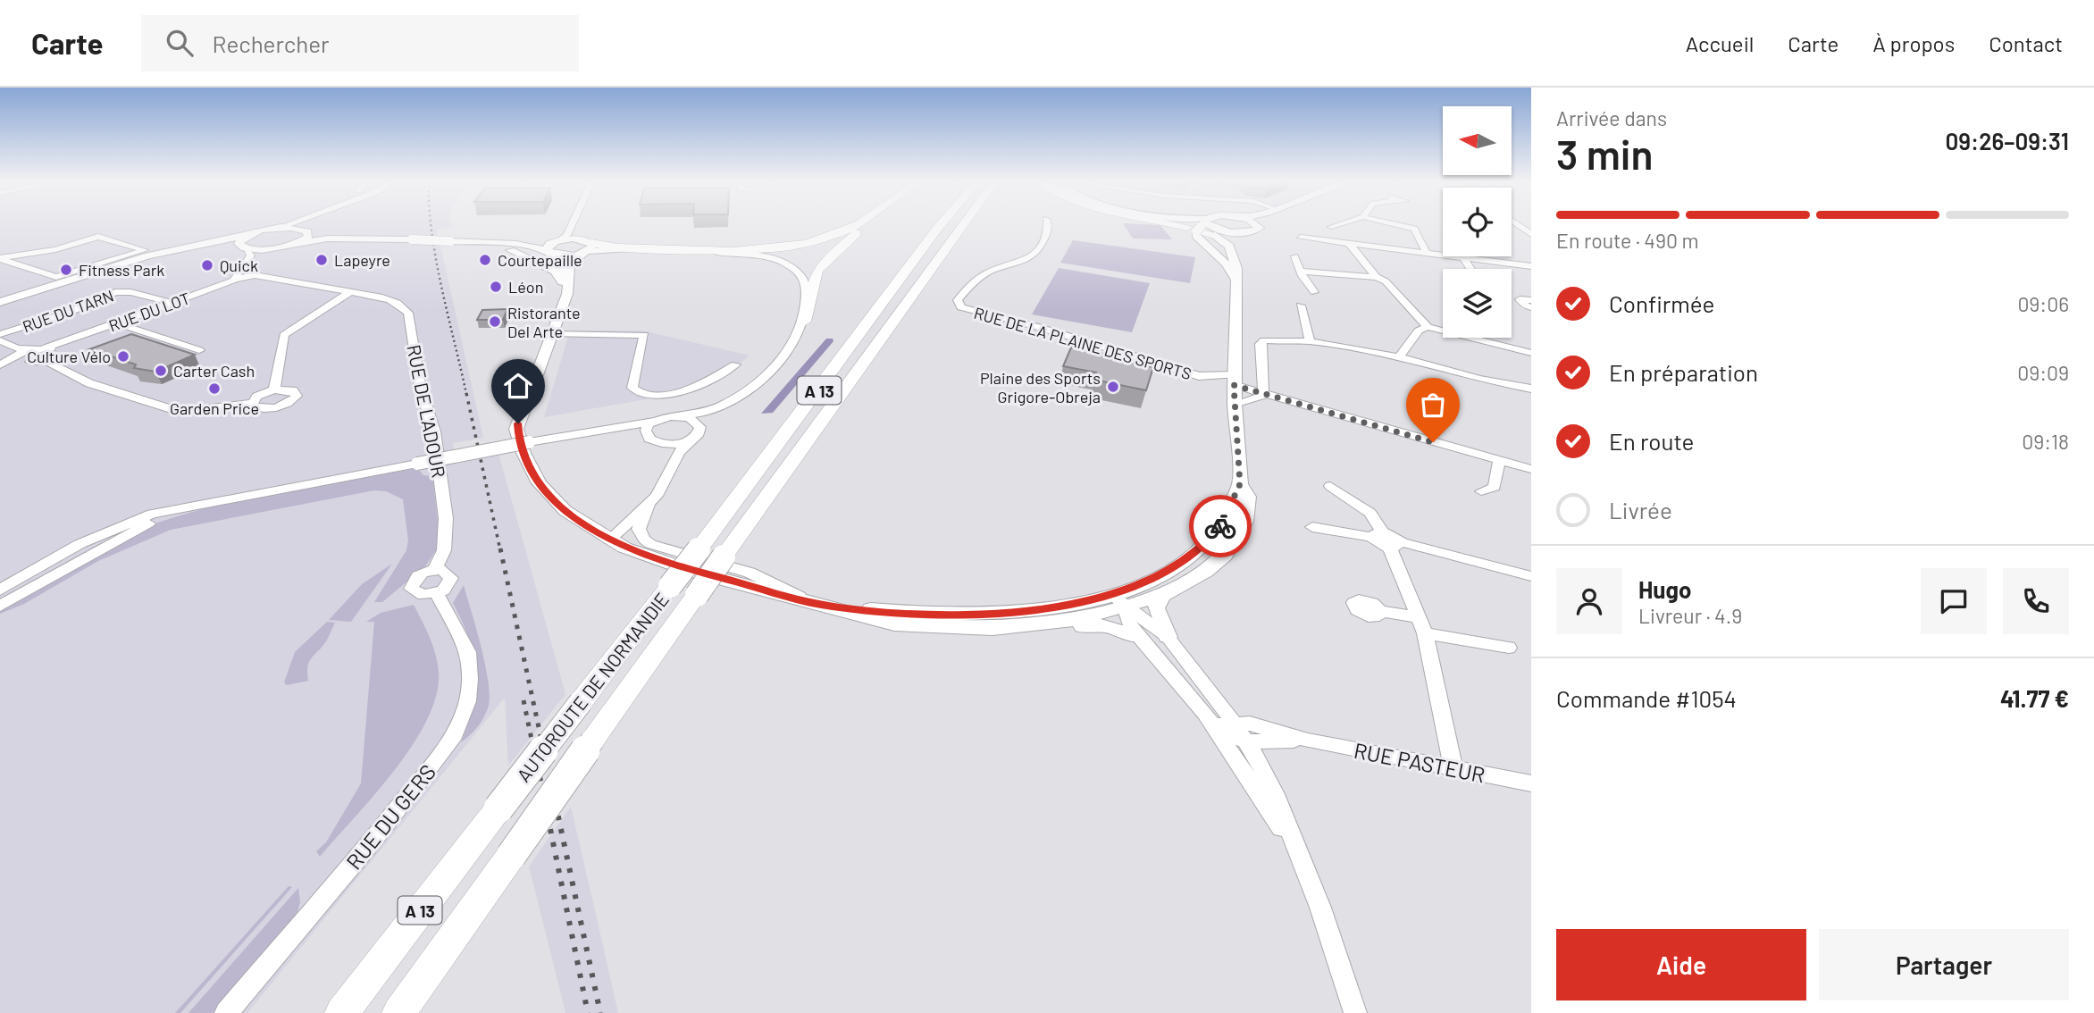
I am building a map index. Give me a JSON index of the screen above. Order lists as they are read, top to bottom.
{
  "streets": {
    "highway": ["A 13", "AUTOROUTE DE NORMANDIE"],
    "street": [
      "RUE DU TARN",
      "RUE DU LOT",
      "RUE DE LA PLAINE DES SPORTS",
      "RUE DE L'ADOUR",
      "RUE PASTEUR",
      "RUE DU GERS"
    ]
  },
  "crossings": [
    ["RUE DU TARN", "RUE DU LOT"],
    ["RUE DU LOT", "RUE DE L'ADOUR"]
  ],
  "places": [
    "Lapeyre",
    "Courtepaille",
    "Quick",
    "Fitness Park",
    "Léon",
    "Ristorante Del Arte",
    "Culture Vélo",
    "Carter Cash",
    "Plaine des Sports Grigore-Obreja",
    "Garden Price"
  ],
  "north": "left",
  "page": {
    "header": "Carte",
    "search": "Rechercher",
    "nav": [
      "Accueil",
      "Carte",
      "À propos",
      "Contact"
    ],
    "heading": ["3 min", "Arrivée dans", "09:26–09:31"],
    "panel": [
      "Hugo",
      "Livreur · 4.9",
      "Commande #1054",
      "41.77 €"
    ],
    "bar": "En route · 490 m",
    "list": [
      ["Confirmée", "09:06"],
      ["En préparation", "09:09"],
      ["En route", "09:18"],
      "Livrée"
    ],
    "buttons": ["Aide", "Partager"]
  }
}
